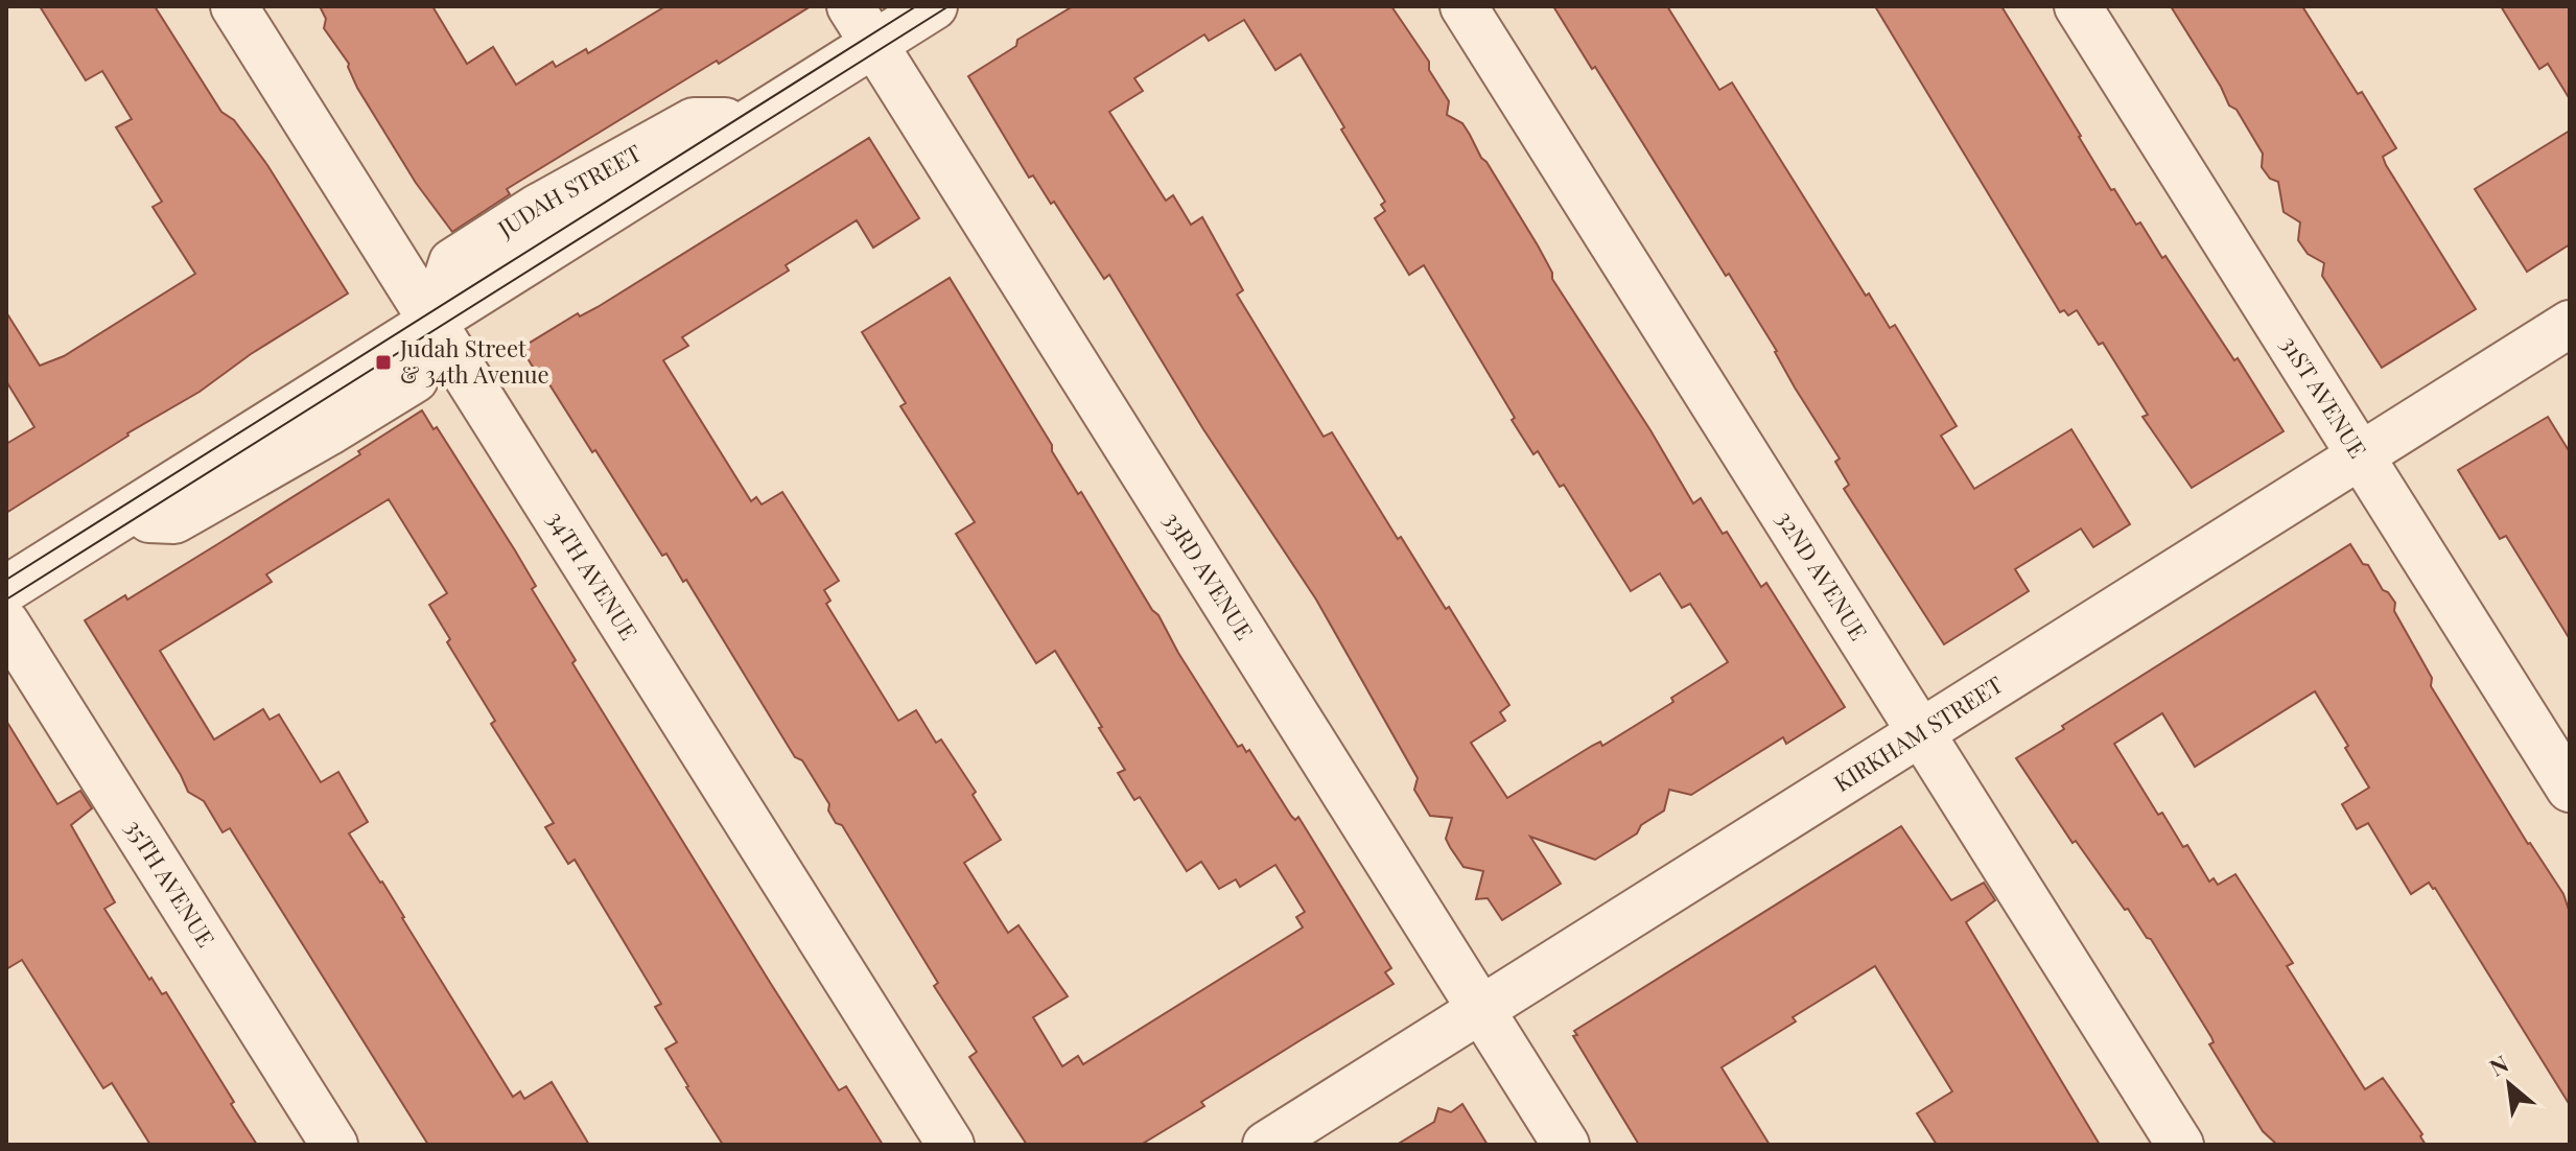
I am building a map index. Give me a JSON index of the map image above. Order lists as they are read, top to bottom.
{
  "streets": {
    "street": [
      "JUDAH STREET",
      "31ST AVENUE",
      "34TH AVENUE",
      "33RD AVENUE",
      "32ND AVENUE",
      "KIRKHAM STREET",
      "35TH AVENUE"
    ]
  },
  "crossings": [
    ["JUDAH STREET", "34TH AVENUE"],
    ["JUDAH STREET", "33RD AVENUE"],
    ["31ST AVENUE", "KIRKHAM STREET"],
    ["33RD AVENUE", "KIRKHAM STREET"],
    ["32ND AVENUE", "KIRKHAM STREET"]
  ],
  "places": {
    "transit": ["Judah Street & 34th Avenue"]
  },
  "north": "top left"
}
